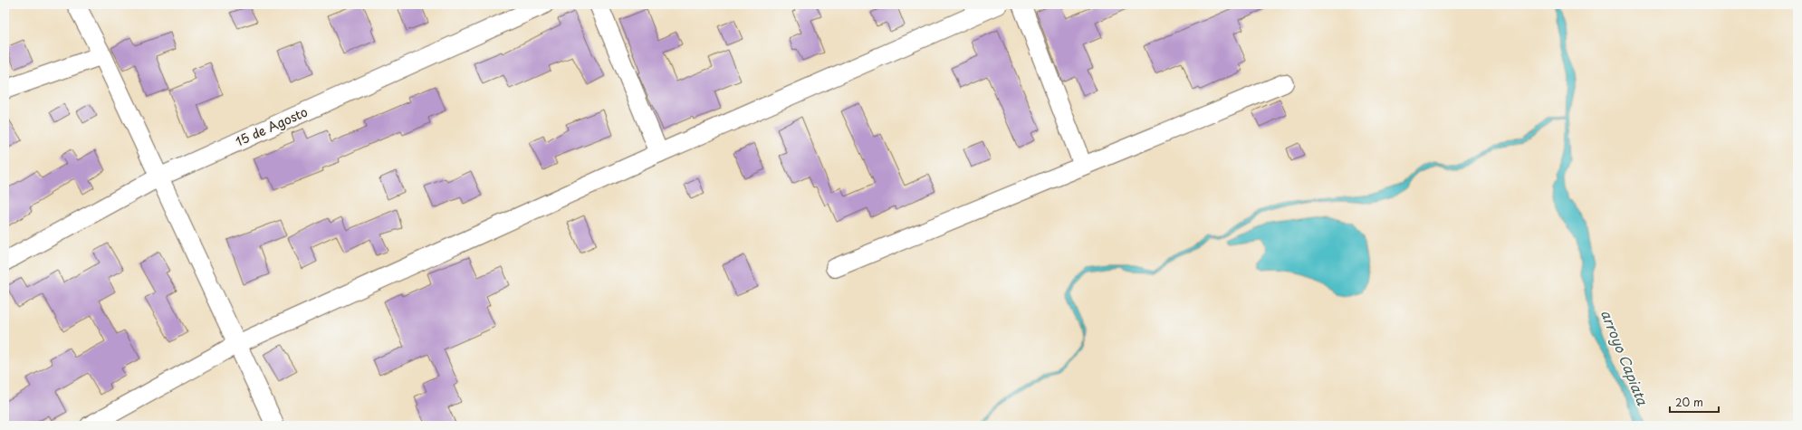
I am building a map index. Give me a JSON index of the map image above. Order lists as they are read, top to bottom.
{
  "streets": {
    "street": ["15 de Agosto"]
  },
  "water": ["arroyo Capiata"],
  "scale_bar": "20 m"
}
